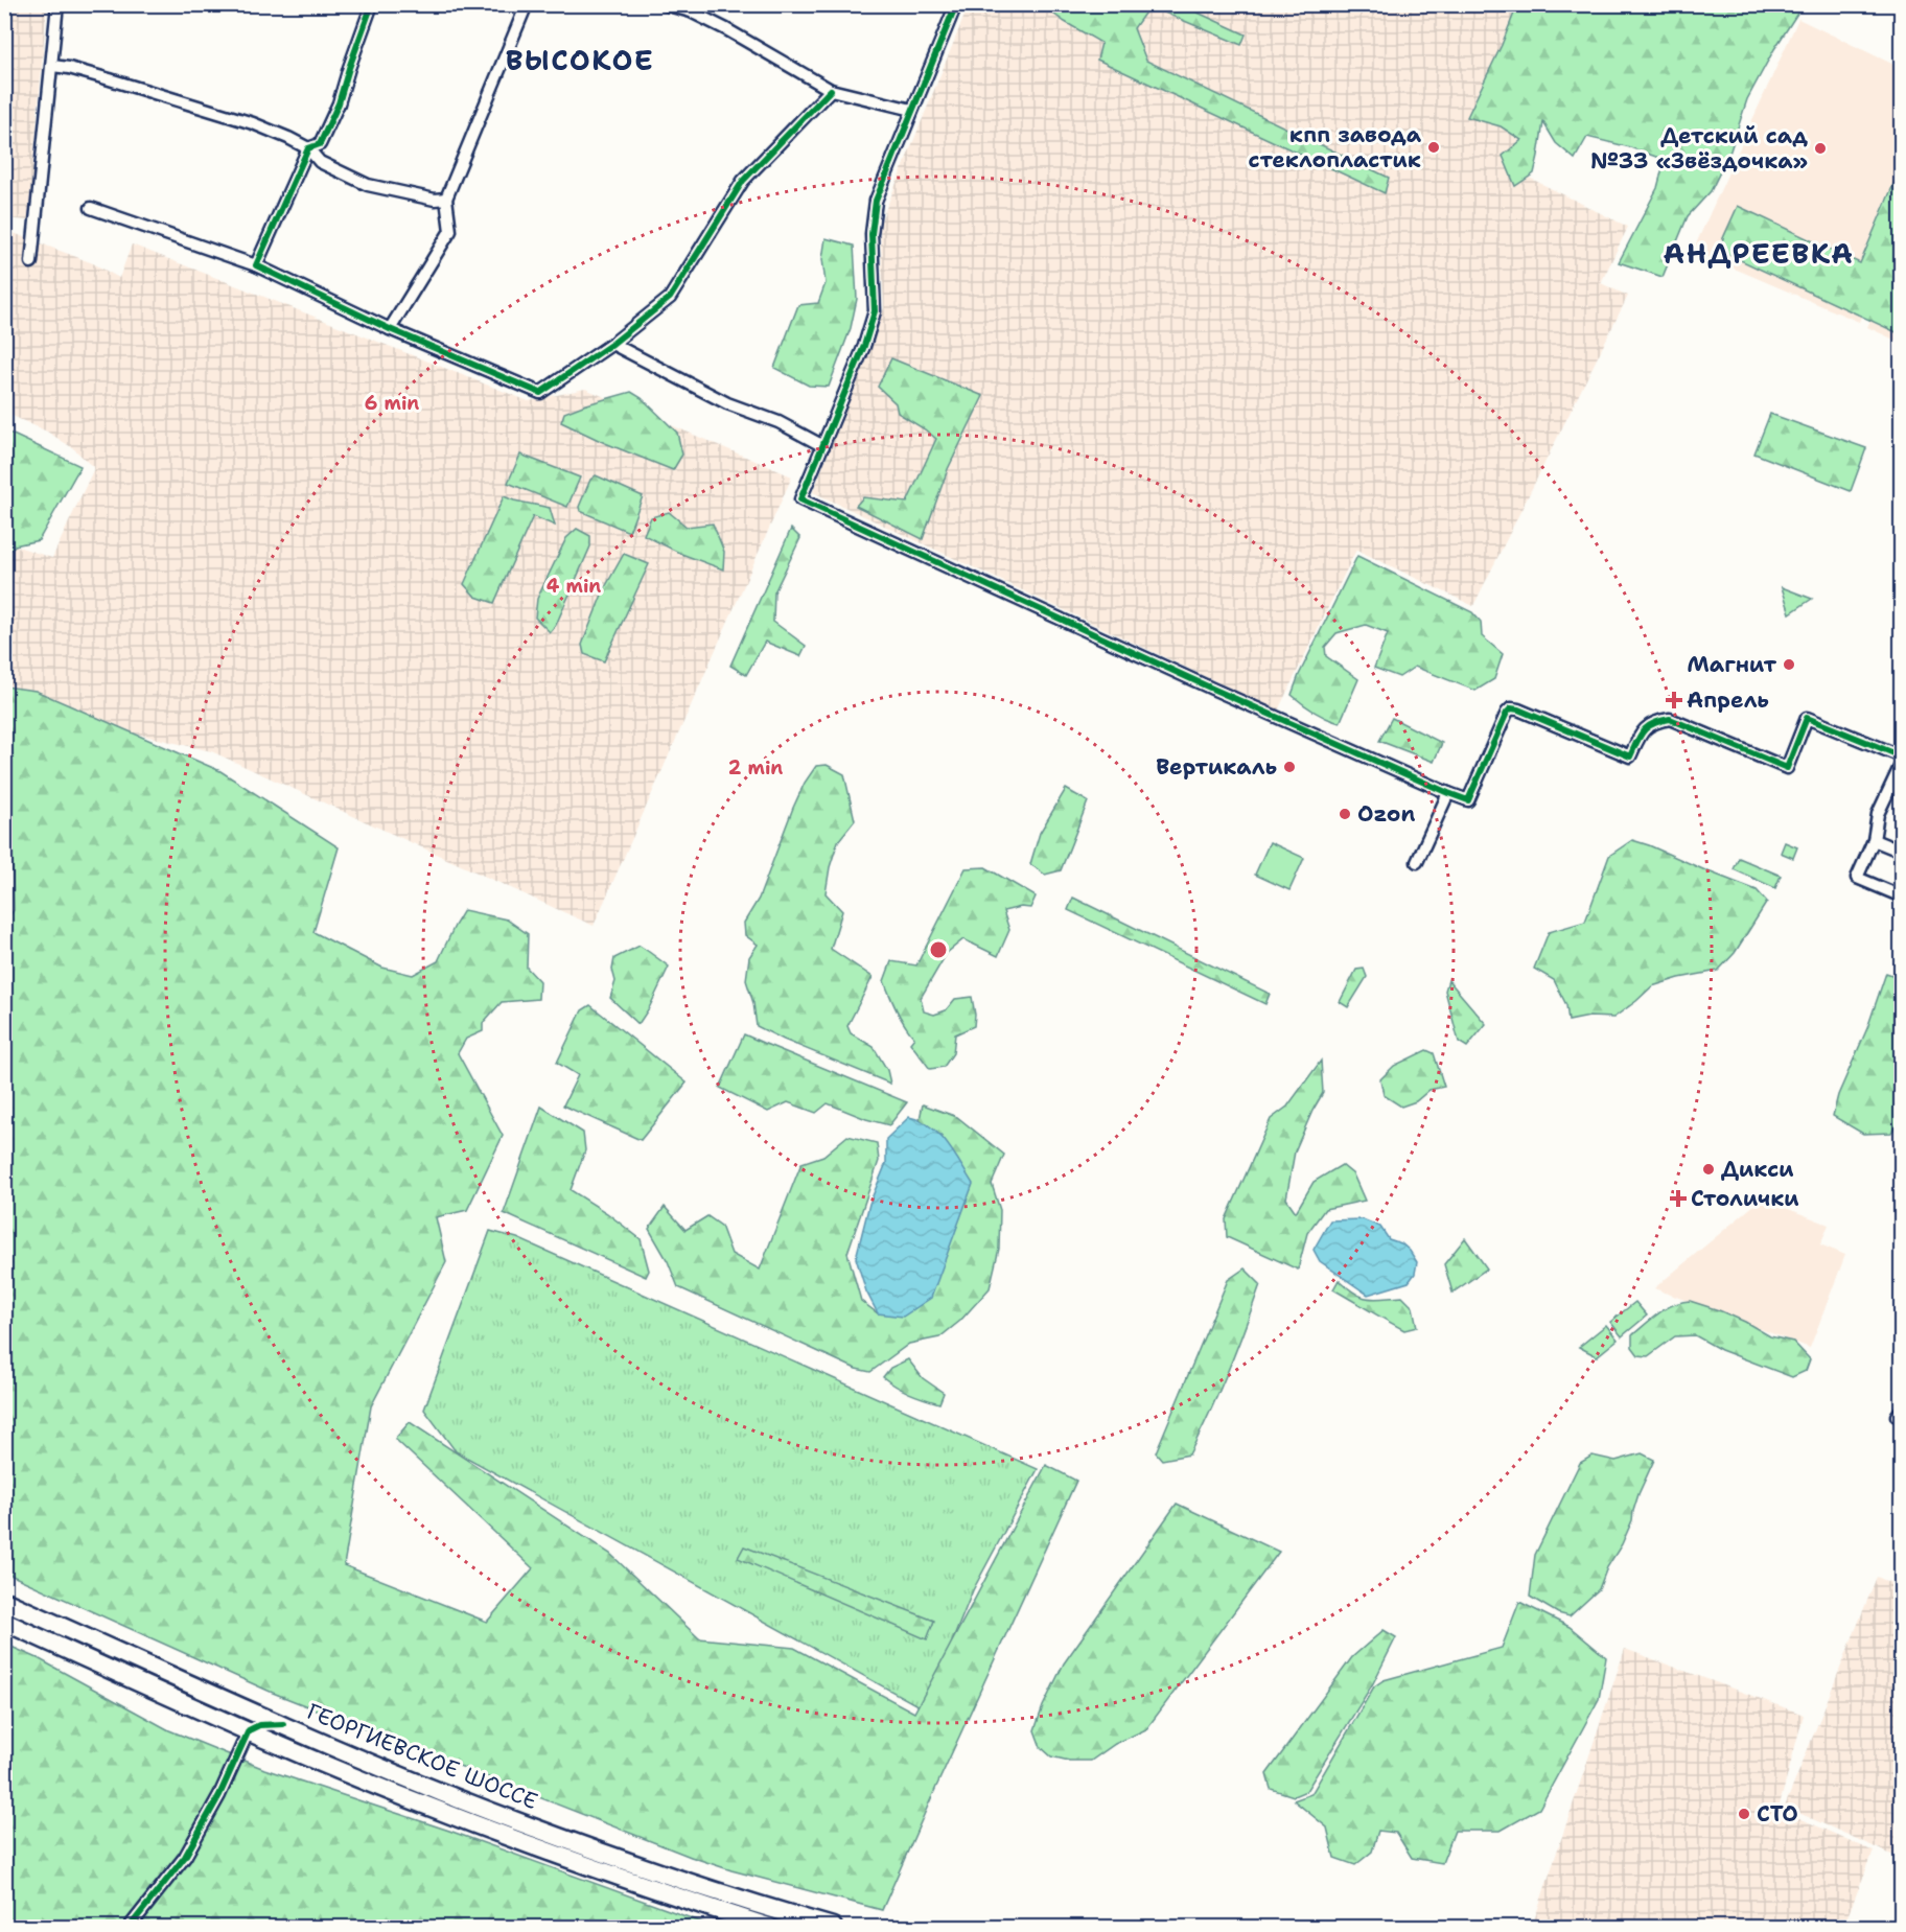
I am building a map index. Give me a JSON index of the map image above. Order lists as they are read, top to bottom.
{
  "streets": {
    "main road": ["ГЕОРГИЕВСКОЕ ШОССЕ"]
  },
  "districts": ["ВЫСОКОЕ", "АНДРЕЕВКА"],
  "places": {
    "other": [
      "кпп завода стеклопластик",
      "Детский сад №33 «Звёздочка»",
      "Магнит",
      "Вертикаль",
      "Ozon",
      "Дикси",
      "СТО"
    ],
    "health": ["Апрель", "Столички"]
  },
  "rings": ["6 min", "4 min", "2 min"]
}
